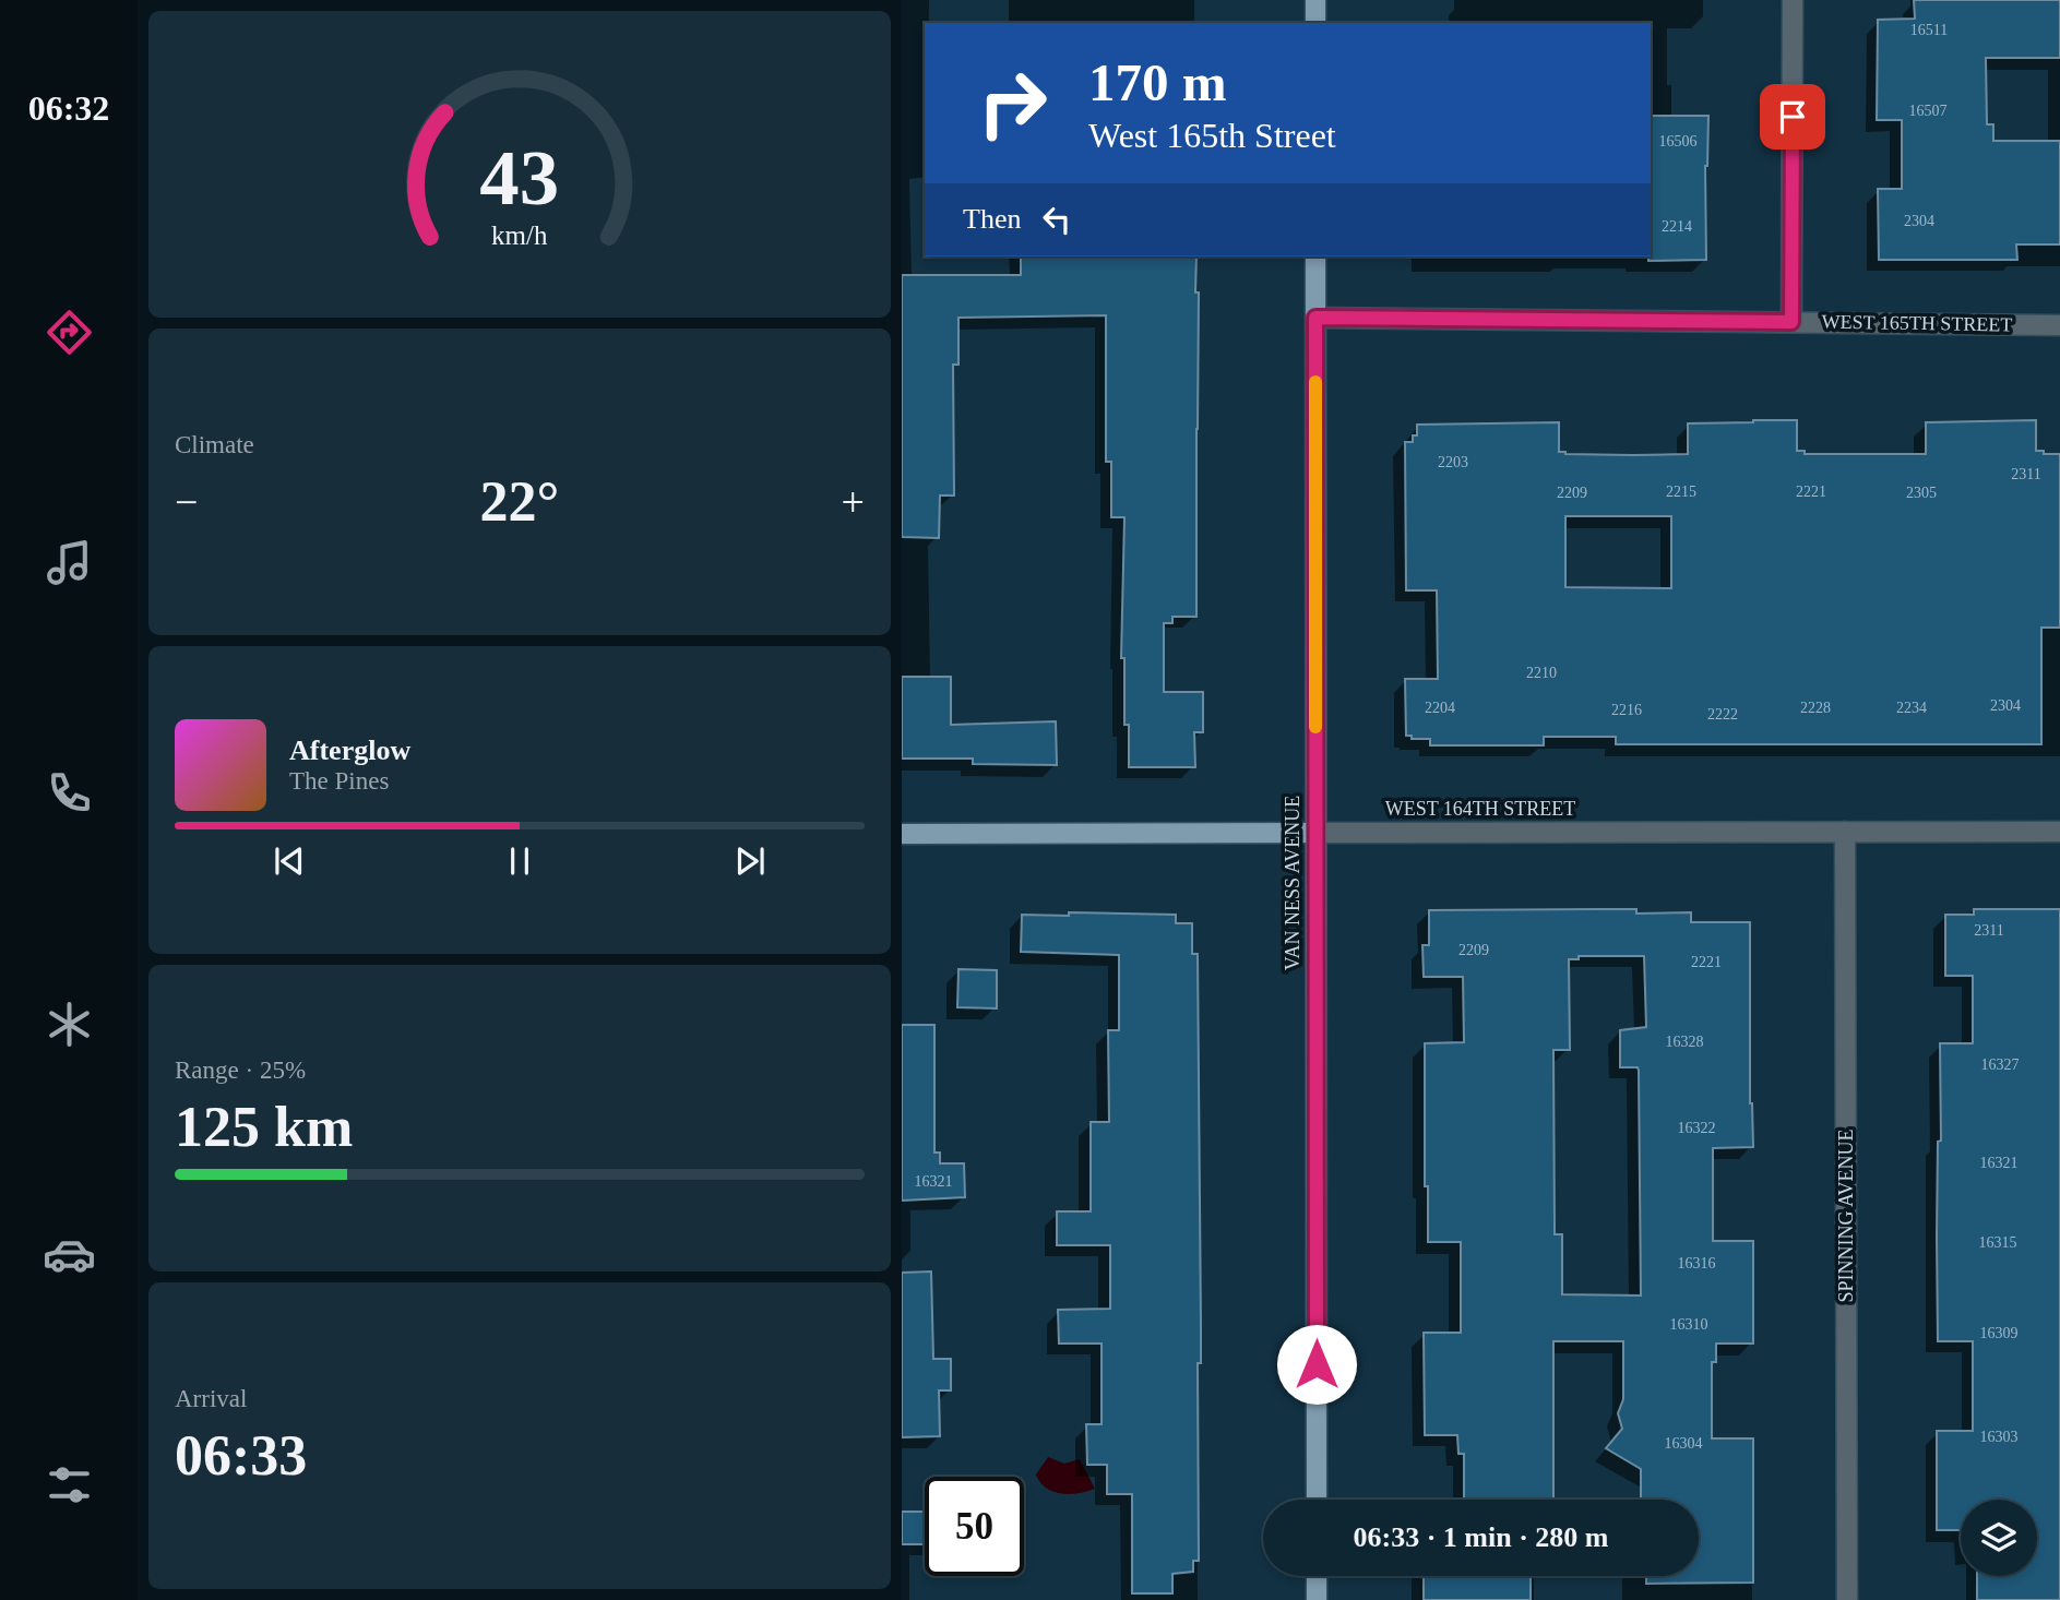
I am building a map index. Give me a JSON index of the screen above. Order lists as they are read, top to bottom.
{
  "streets": {
    "main road": ["WEST 164TH STREET", "VAN NESS AVENUE"],
    "street": ["WEST 165TH STREET", "SPINNING AVENUE"]
  },
  "crossings": [
    ["WEST 165TH STREET", "VAN NESS AVENUE"],
    ["WEST 164TH STREET", "VAN NESS AVENUE"],
    ["WEST 164TH STREET", "SPINNING AVENUE"]
  ],
  "house_numbers": [
    "16511",
    "16507",
    "16506",
    "2304",
    "2214",
    "2203",
    "2311",
    "2215",
    "2221",
    "2209",
    "2305",
    "2210",
    "2304",
    "2204",
    "2228",
    "2234",
    "2216",
    "2222",
    "2311",
    "2209",
    "2221",
    "16328",
    "16327",
    "16322",
    "16321",
    "16321",
    "16315",
    "16316",
    "16310",
    "16309",
    "16303",
    "16304"
  ],
  "page": {
    "tabs": "06:32",
    "turn": ["170 m", "West 165th Street"],
    "then": "Then",
    "tile": [
      "Climate",
      ["Range · 25%", "125 km"],
      ["Arrival", "06:33"]
    ],
    "heat": ["−", "22°", "+"],
    "song": ["Afterglow", "The Pines"],
    "limit": "50",
    "trip": "06:33 · 1 min · 280 m",
    "gauge": ["43", "km/h"]
  }
}
